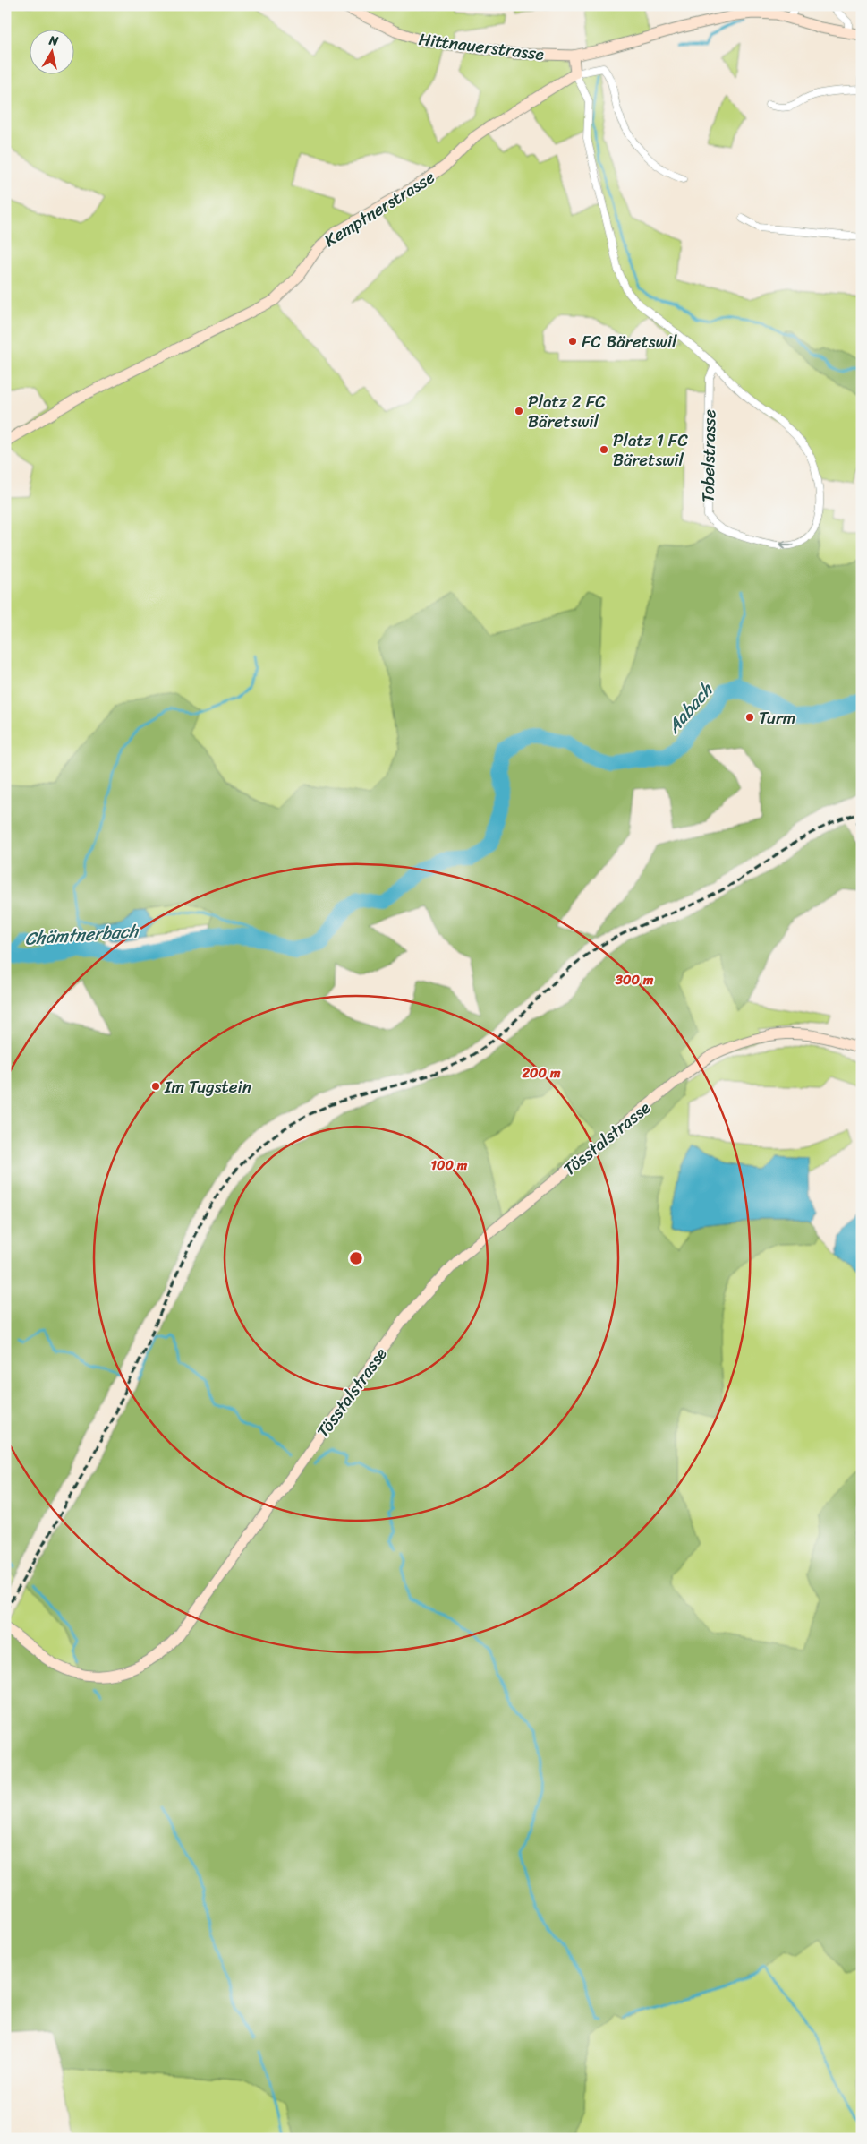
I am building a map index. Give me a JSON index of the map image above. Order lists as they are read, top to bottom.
{
  "streets": {
    "street": [
      "Hittnauerstrasse",
      "Kemptnerstrasse",
      "Tobelstrasse",
      "Tösstalstrasse"
    ]
  },
  "crossings": [
    ["Kemptnerstrasse", "Tobelstrasse"]
  ],
  "water": ["Aabach", "Chämtnerbach"],
  "places": [
    "FC Bäretswil",
    "Platz 2 FC Bäretswil",
    "Platz 1 FC Bäretswil",
    "Turm",
    "Im Tugstein"
  ],
  "north": "top",
  "rings": ["300 m", "200 m", "100 m"]
}
